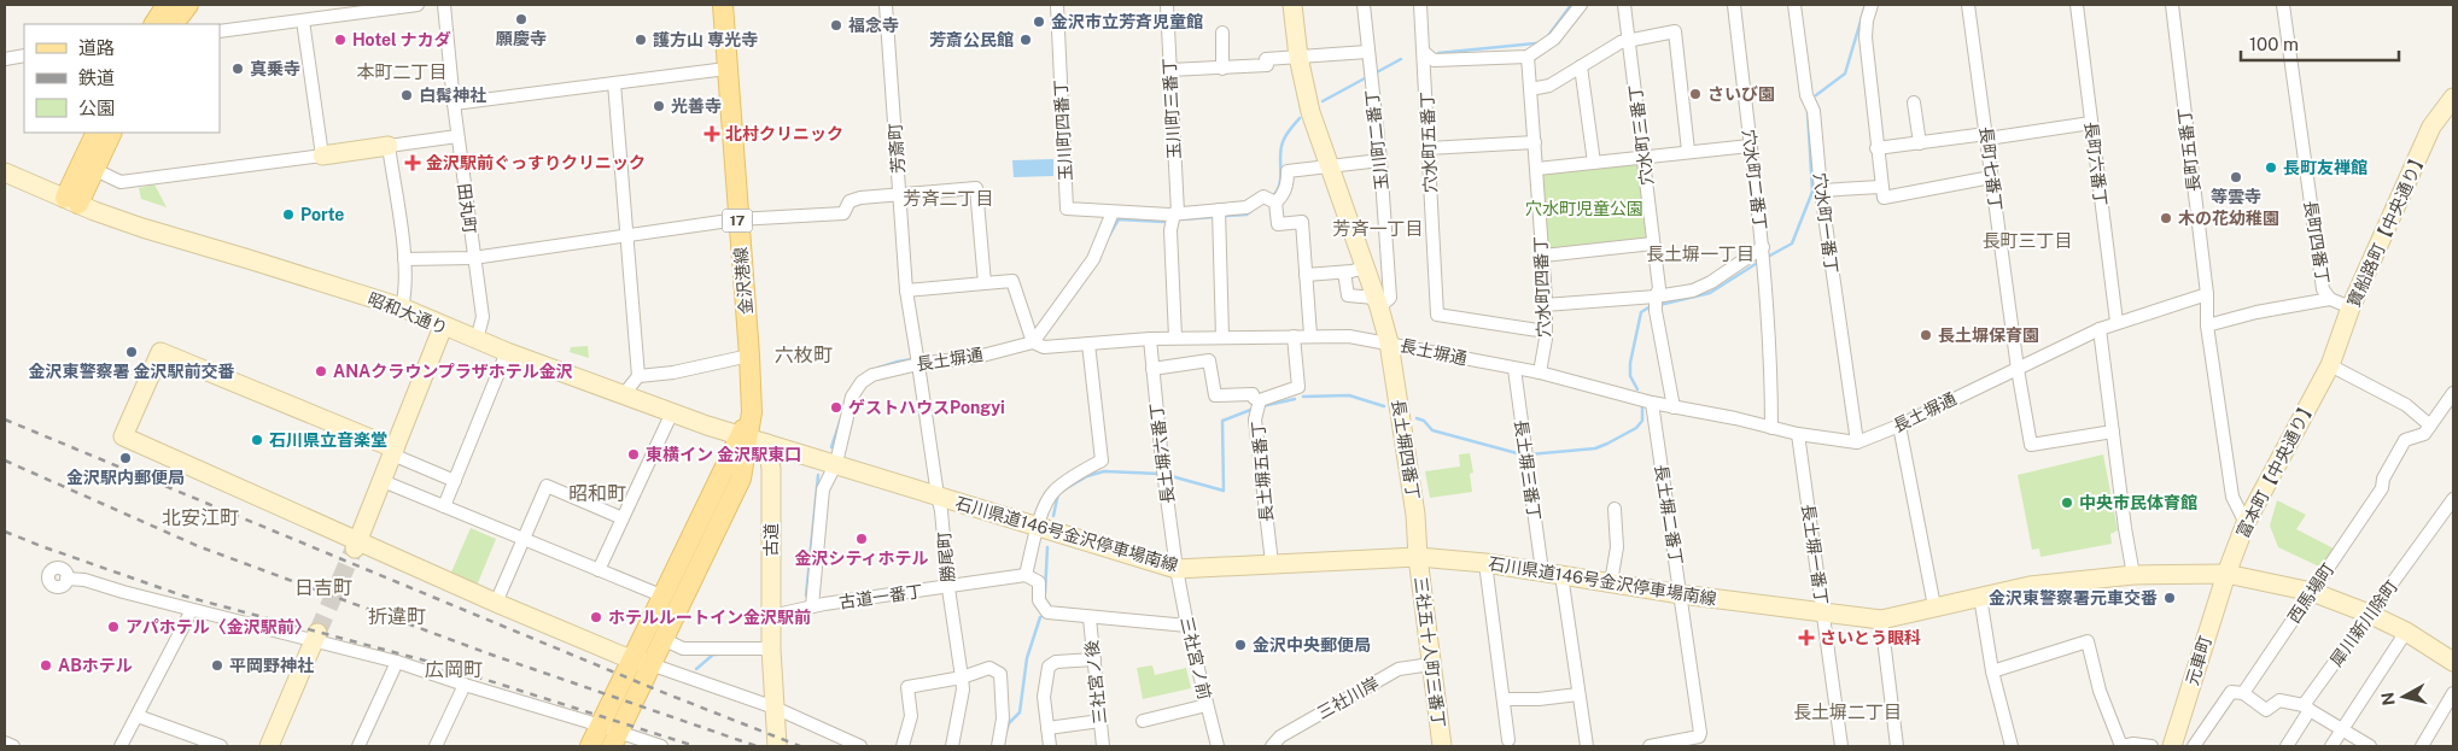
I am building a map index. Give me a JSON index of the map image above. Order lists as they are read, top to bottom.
{
  "streets": {
    "main road": [
      "17",
      "寶船路町【中央通り】",
      "金沢港線",
      "昭和大通り",
      "長土塀四番丁",
      "富本町【中央通り】",
      "石川県道146号金沢停車場南線",
      "古道",
      "三社五十人町三番丁",
      "元車町"
    ],
    "street": [
      "玉川町三番丁",
      "玉川町四番丁",
      "穴水町三番丁",
      "玉川町二番丁",
      "穴水町五番丁",
      "芳斎町",
      "長町五番丁",
      "長町六番丁",
      "長町七番丁",
      "穴水町二番丁",
      "田丸町",
      "穴水町一番丁",
      "長町四番丁",
      "穴水町四番丁",
      "長土塀通",
      "長土塀六番丁",
      "長土塀三番丁",
      "長土塀五番丁",
      "長土塀二番丁",
      "長土塀一番丁",
      "勝尾町",
      "西馬場町",
      "古道一番丁",
      "犀川新川除町",
      "三社宮ノ前",
      "三社宮ノ後",
      "三社川岸"
    ]
  },
  "crossings": [
    ["玉川町三番丁", "長土塀通"],
    ["穴水町三番丁", "長土塀通"],
    ["玉川町二番丁", "長土塀四番丁"],
    ["穴水町五番丁", "穴水町四番丁"],
    ["芳斎町", "長土塀通"],
    ["芳斎町", "勝尾町"],
    ["長町五番丁", "長土塀通"],
    ["長町五番丁", "富本町【中央通り】"],
    ["長町六番丁", "長土塀通"],
    ["長町七番丁", "長土塀通"],
    ["穴水町二番丁", "長土塀通"],
    ["田丸町", "昭和大通り"],
    ["穴水町一番丁", "長土塀通"],
    ["寶船路町【中央通り】", "富本町【中央通り】"],
    ["金沢港線", "昭和大通り"],
    ["金沢港線", "石川県道146号金沢停車場南線"],
    ["穴水町四番丁", "長土塀通"],
    ["昭和大通り", "石川県道146号金沢停車場南線"],
    ["長土塀通", "長土塀四番丁"],
    ["長土塀通", "長土塀六番丁"],
    ["長土塀通", "長土塀三番丁"],
    ["長土塀通", "長土塀五番丁"],
    ["長土塀通", "長土塀二番丁"],
    ["長土塀通", "石川県道146号金沢停車場南線"],
    ["長土塀通", "長土塀一番丁"],
    ["長土塀通", "勝尾町"],
    ["長土塀通", "古道一番丁"],
    ["長土塀四番丁", "石川県道146号金沢停車場南線"],
    ["長土塀四番丁", "三社五十人町三番丁"],
    ["長土塀六番丁", "石川県道146号金沢停車場南線"],
    ["長土塀六番丁", "三社宮ノ前"],
    ["富本町【中央通り】", "石川県道146号金沢停車場南線"],
    ["富本町【中央通り】", "元車町"],
    ["長土塀三番丁", "石川県道146号金沢停車場南線"],
    ["長土塀五番丁", "石川県道146号金沢停車場南線"],
    ["長土塀二番丁", "石川県道146号金沢停車場南線"],
    ["石川県道146号金沢停車場南線", "古道"],
    ["石川県道146号金沢停車場南線", "長土塀一番丁"],
    ["石川県道146号金沢停車場南線", "勝尾町"],
    ["石川県道146号金沢停車場南線", "西馬場町"],
    ["石川県道146号金沢停車場南線", "犀川新川除町"],
    ["石川県道146号金沢停車場南線", "三社五十人町三番丁"],
    ["石川県道146号金沢停車場南線", "三社宮ノ前"],
    ["石川県道146号金沢停車場南線", "元車町"],
    ["古道", "古道一番丁"],
    ["勝尾町", "古道一番丁"],
    ["西馬場町", "元車町"],
    ["三社五十人町三番丁", "三社川岸"]
  ],
  "districts": [
    "本町二丁目",
    "芳斉二丁目",
    "芳斉一丁目",
    "長町三丁目",
    "長土塀一丁目",
    "六枚町",
    "昭和町",
    "北安江町",
    "日吉町",
    "折違町",
    "広岡町",
    "長土塀二丁目"
  ],
  "parks": ["穴水町児童公園"],
  "places": {
    "other": [
      "願慶寺",
      "金沢市立芳斉児童館",
      "福念寺",
      "Hotel ナカダ",
      "護方山 専光寺",
      "芳斎公民館",
      "真乗寺",
      "さいび園",
      "白髯神社",
      "光善寺",
      "長町友禅館",
      "等雲寺",
      "Porte",
      "木の花幼稚園",
      "長土塀保育園",
      "金沢東警察署 金沢駅前交番",
      "ANAクラウンプラザホテル金沢",
      "ゲストハウスPongyi",
      "石川県立音楽堂",
      "東横イン 金沢駅東口",
      "金沢駅内郵便局",
      "中央市民体育館",
      "金沢シティホテル",
      "金沢東警察署元車交番",
      "ホテルルートイン金沢駅前",
      "アパホテル〈金沢駅前〉",
      "金沢中央郵便局",
      "ABホテル",
      "平岡野神社"
    ],
    "health": ["北村クリニック", "金沢駅前ぐっすりクリニック", "さいとう眼科"]
  },
  "legend": ["道路", "鉄道", "公園"],
  "scale_bar": "100 m",
  "north": "left"
}
